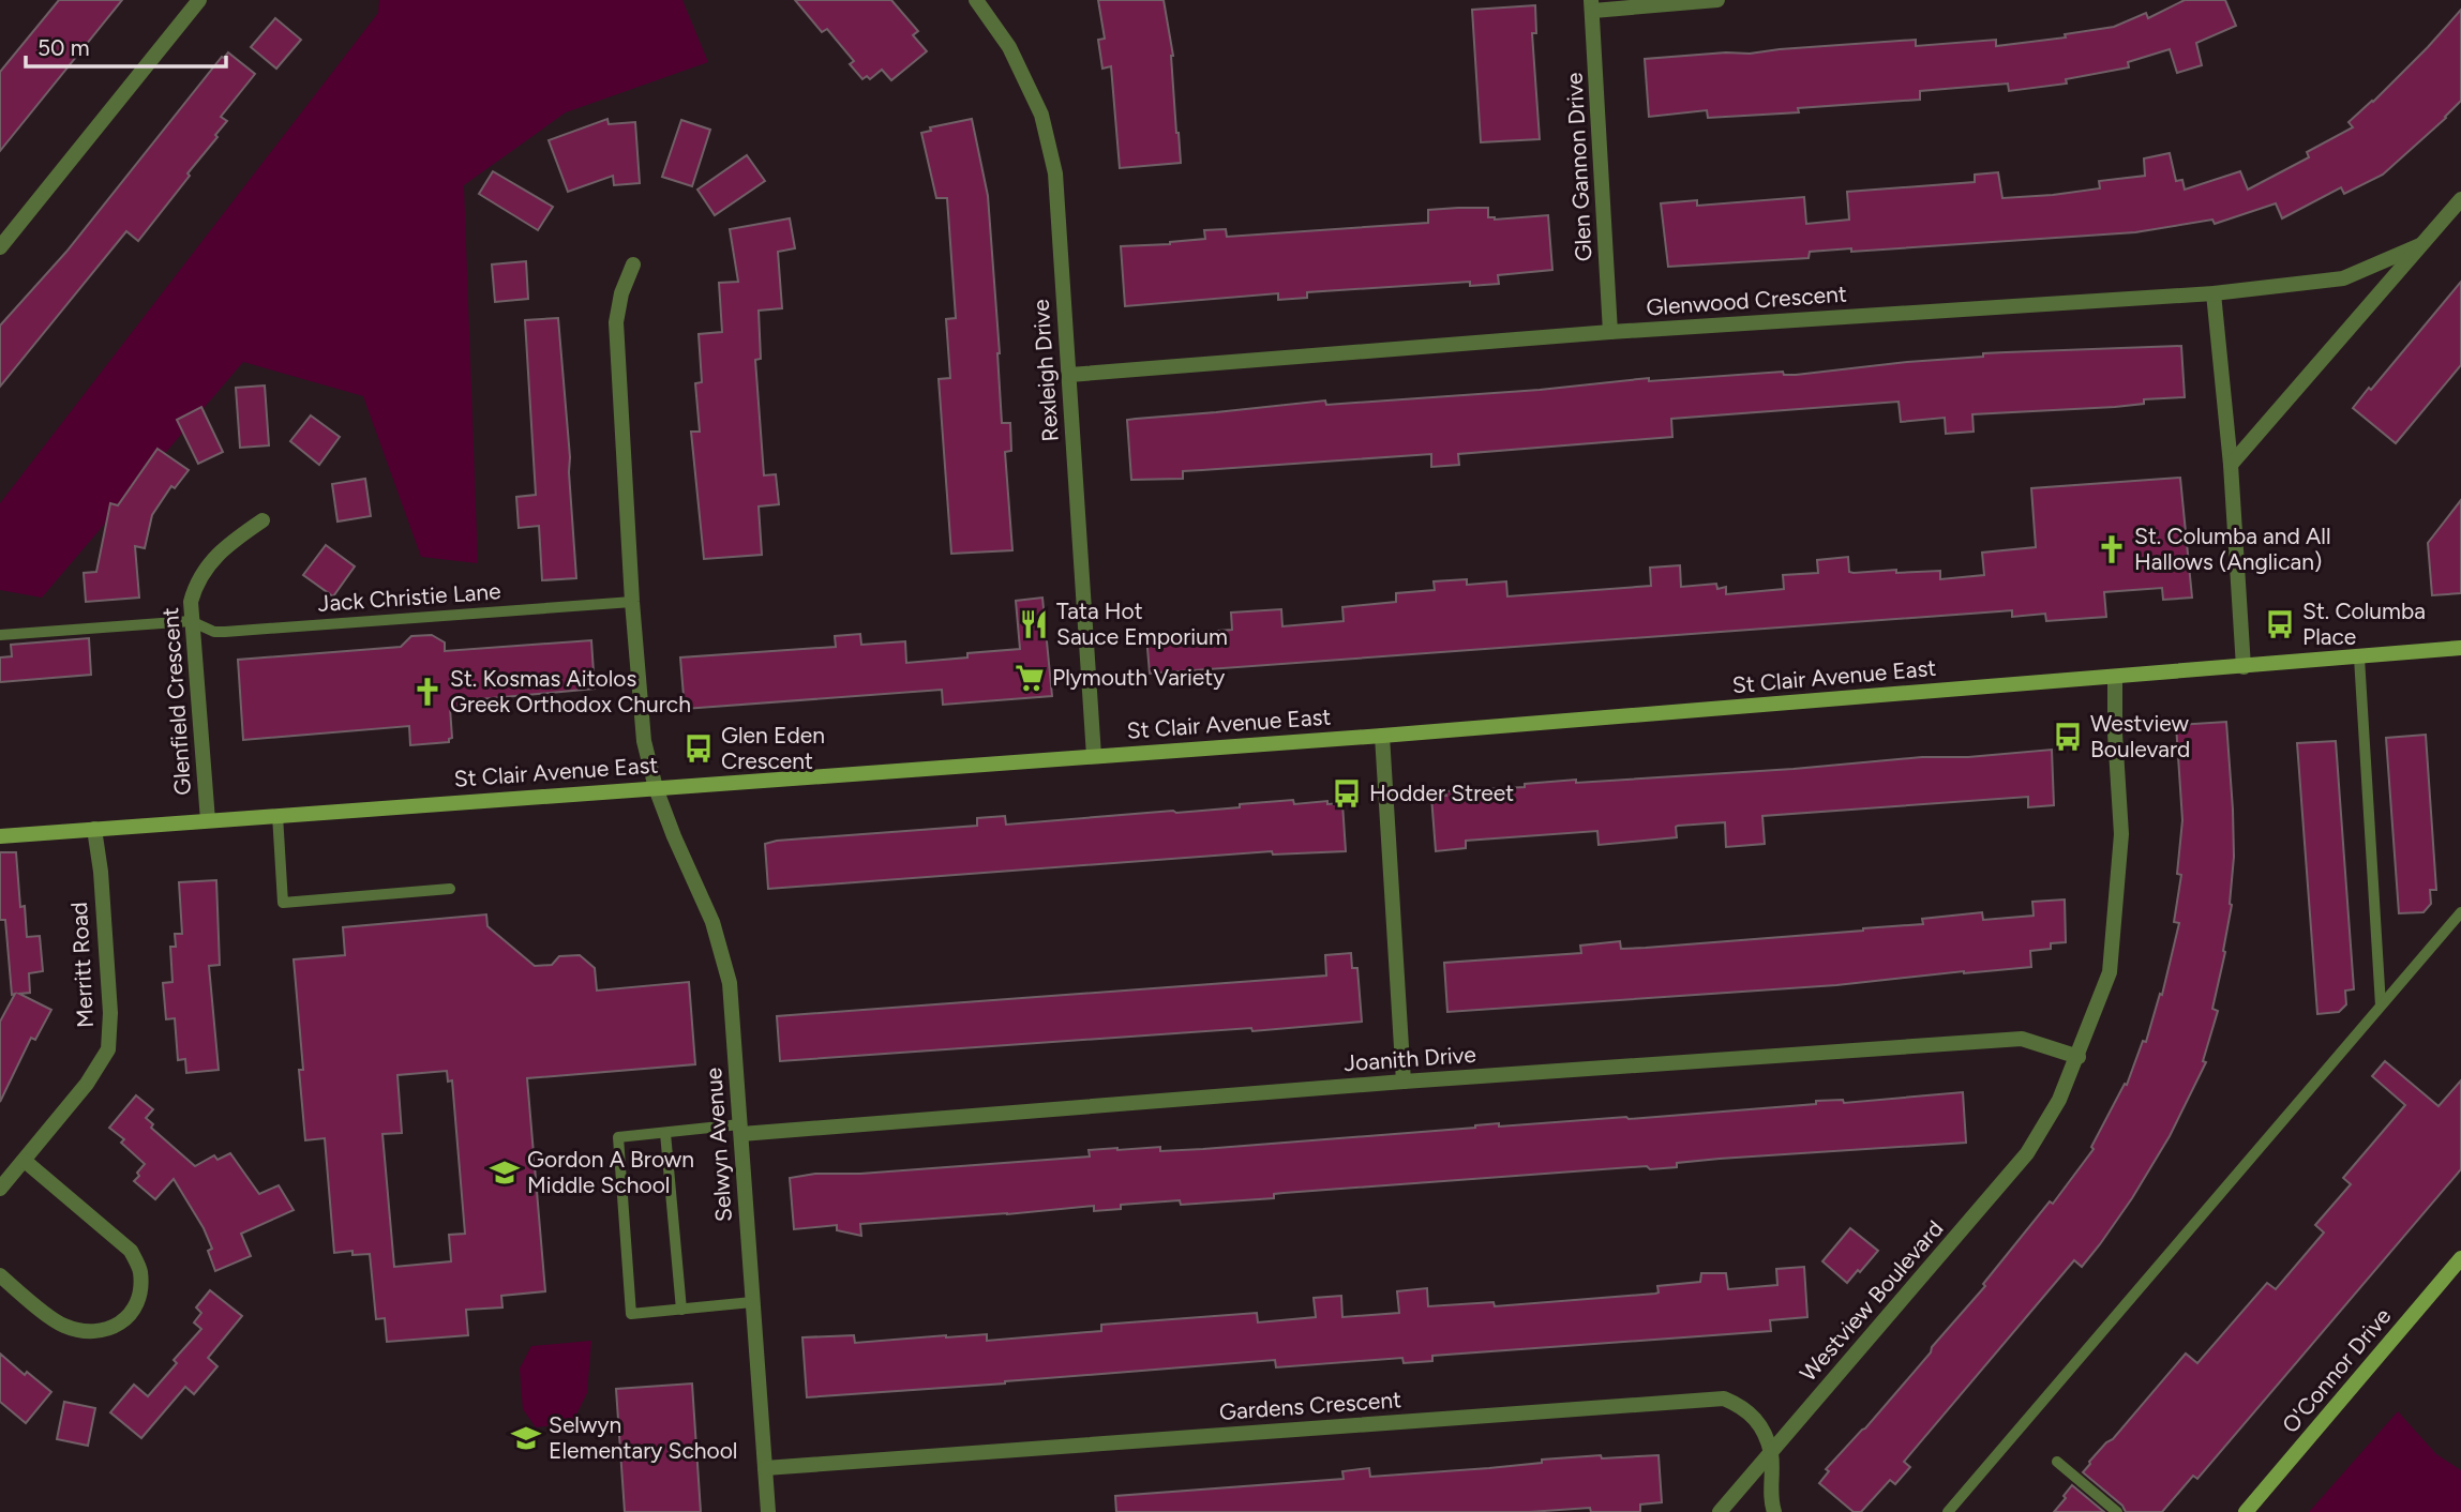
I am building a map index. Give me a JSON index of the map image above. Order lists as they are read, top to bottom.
{
  "streets": {
    "main road": ["St Clair Avenue East", "O'Connor Drive"],
    "street": [
      "Glen Gannon Drive",
      "Glenwood Crescent",
      "Rexleigh Drive",
      "Glenfield Crescent",
      "Merritt Road",
      "Joanith Drive",
      "Selwyn Avenue",
      "Westview Boulevard",
      "Gardens Crescent"
    ],
    "lane": ["Jack Christie Lane"]
  },
  "crossings": [
    ["Glen Gannon Drive", "Glenwood Crescent"],
    ["Glenwood Crescent", "Rexleigh Drive"],
    ["Rexleigh Drive", "St Clair Avenue East"],
    ["Jack Christie Lane", "Glenfield Crescent"],
    ["St Clair Avenue East", "Glenfield Crescent"],
    ["St Clair Avenue East", "Merritt Road"],
    ["St Clair Avenue East", "Selwyn Avenue"],
    ["St Clair Avenue East", "Westview Boulevard"],
    ["Joanith Drive", "Selwyn Avenue"],
    ["Joanith Drive", "Westview Boulevard"],
    ["Selwyn Avenue", "Gardens Crescent"],
    ["Westview Boulevard", "Gardens Crescent"]
  ],
  "places": {
    "church": ["St. Columba and All Hallows (Anglican)", "St. Kosmas Aitolos Greek Orthodox Church"],
    "restaurant": ["Tata Hot Sauce Emporium"],
    "bus stop": [
      "St. Columba Place",
      "Westview Boulevard",
      "Glen Eden Crescent",
      "Hodder Street"
    ],
    "supermarket": ["Plymouth Variety"],
    "school or university": ["Gordon A Brown Middle School", "Selwyn Elementary School"]
  },
  "scale_bar": "50 m"
}
